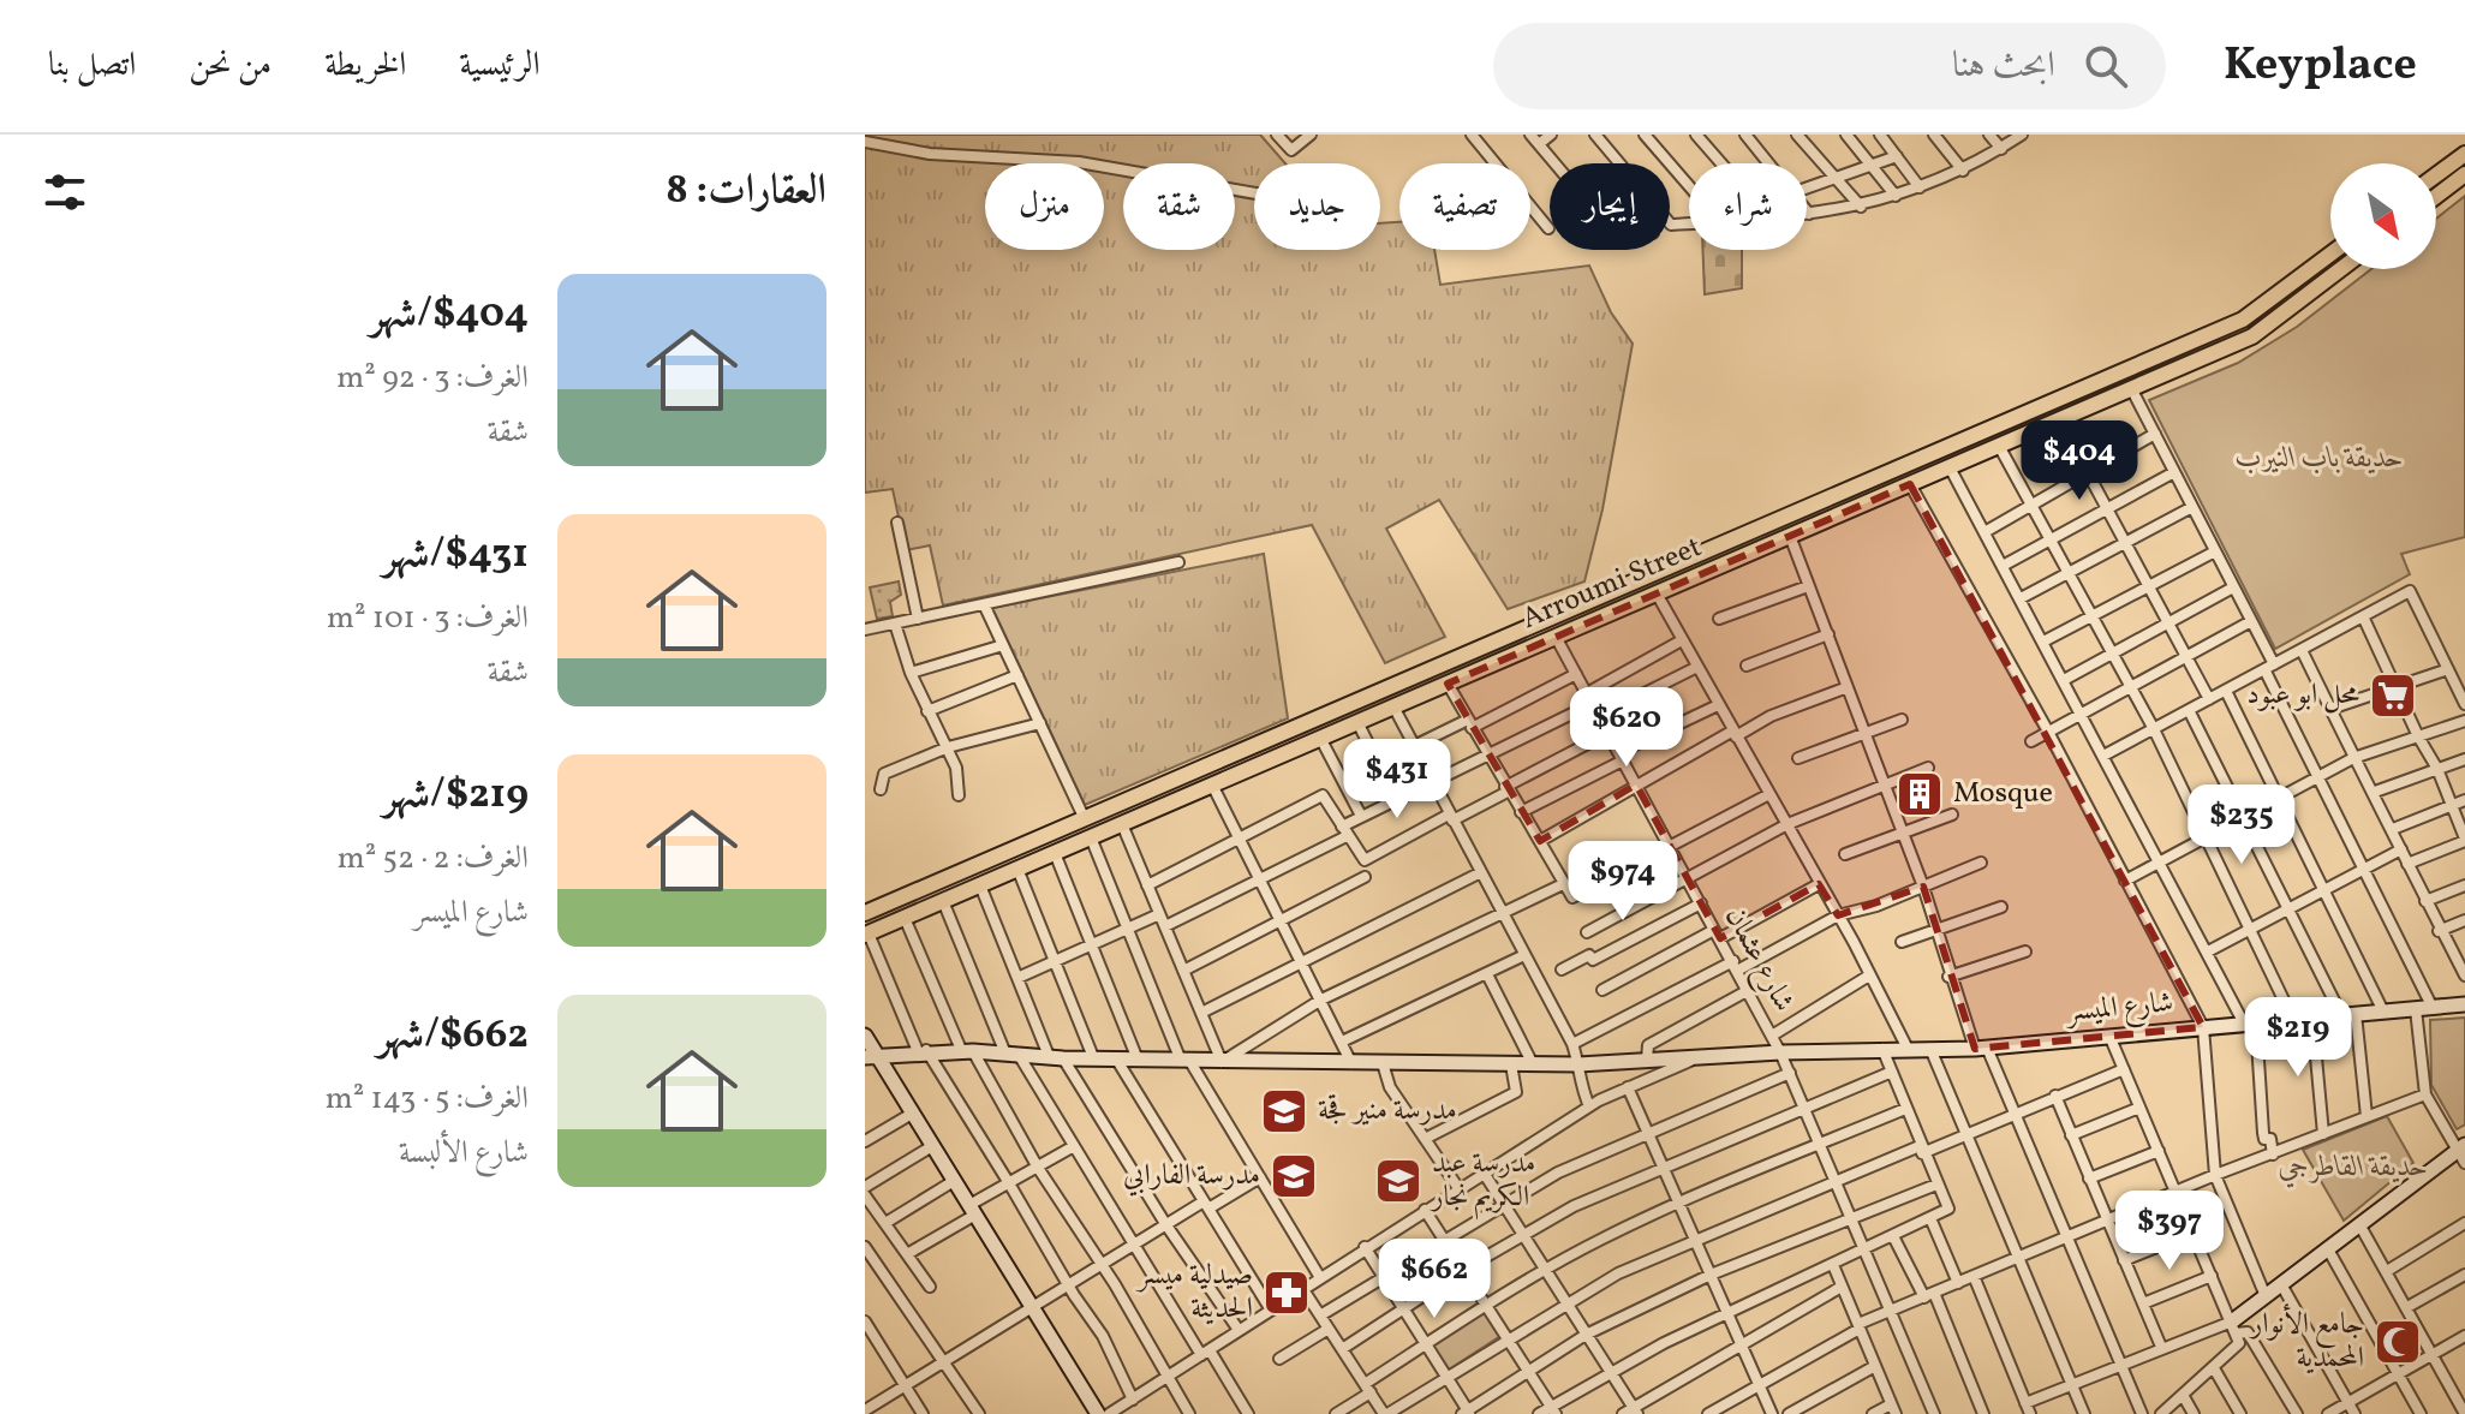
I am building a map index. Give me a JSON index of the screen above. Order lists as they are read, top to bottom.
{
  "streets": {
    "main road": ["Arroumi Street", "شارع الميسر"],
    "street": ["شارع عثمان"]
  },
  "crossings": [
    ["Arroumi Street", "شارع عثمان"],
    ["شارع عثمان", "شارع الميسر"]
  ],
  "parks": ["حديقة باب النيرب", "حديقة القاطرجي"],
  "places": {
    "supermarket": ["محل ابو عبود"],
    "building": ["Mosque"],
    "school or university": ["مدرسة منير قجة", "مدرسة الفارابي", "مدرسة عبد الكريم نجار"],
    "pharmacy": ["صيدلية ميسر الحديثة"],
    "mosque": ["جامع الأنوار المحمدية"]
  },
  "north": "bottom right",
  "page": {
    "header": "Keyplace",
    "search": "ابحث هنا",
    "nav": [
      "الرئيسية",
      "الخريطة",
      "من نحن",
      "اتصل بنا"
    ],
    "heading": "العقارات: 8",
    "chip": [
      "شراء",
      "إيجار",
      "تصفية",
      "جديد",
      "شقة",
      "منزل"
    ],
    "list": [
      {
        "name": "$404/شهر",
        "note": "الغرف: 3 · 92 m² · شقة"
      },
      {
        "name": "$431/شهر",
        "note": "الغرف: 3 · 101 m² · شقة"
      },
      {
        "name": "$219/شهر",
        "note": "الغرف: 2 · 52 m² · شارع الميسر"
      },
      {
        "name": "$662/شهر",
        "note": "الغرف: 5 · 143 m² · شارع الألبسة"
      }
    ],
    "price": [
      "$404",
      "$620",
      "$431",
      "$235",
      "$974",
      "$219",
      "$397",
      "$662"
    ]
  }
}
